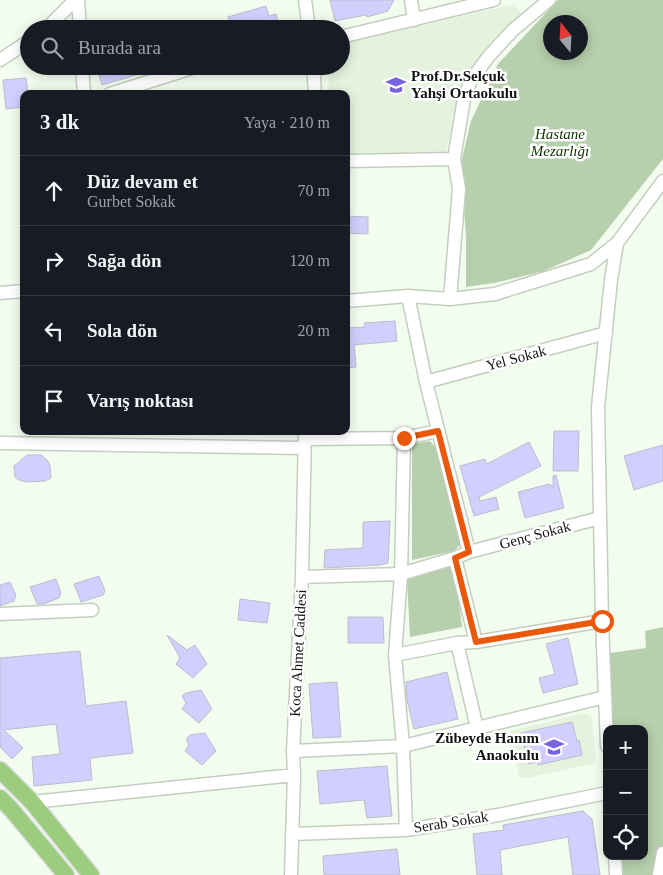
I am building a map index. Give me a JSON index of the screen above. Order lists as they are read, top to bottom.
{
  "streets": {
    "street": [
      "Yel Sokak",
      "Genç Sokak",
      "Koca Ahmet Caddesi",
      "Serab Sokak"
    ]
  },
  "crossings": [
    ["Genç Sokak", "Koca Ahmet Caddesi"],
    ["Koca Ahmet Caddesi", "Serab Sokak"]
  ],
  "parks": ["Hastane Mezarlığı"],
  "places": {
    "school or university": ["Prof.Dr.Selçuk Yahşi Ortaokulu", "Zübeyde Hanım Anaokulu"]
  },
  "north": "top",
  "page": {
    "search": "Burada ara",
    "heading": ["3 dk", "Yaya · 210 m"],
    "list": [
      ["Düz devam et", "Gurbet Sokak", "70 m"],
      ["Sağa dön", "120 m"],
      ["Sola dön", "20 m"],
      "Varış noktası"
    ],
    "map_buttons": ["+", "−"]
  }
}
